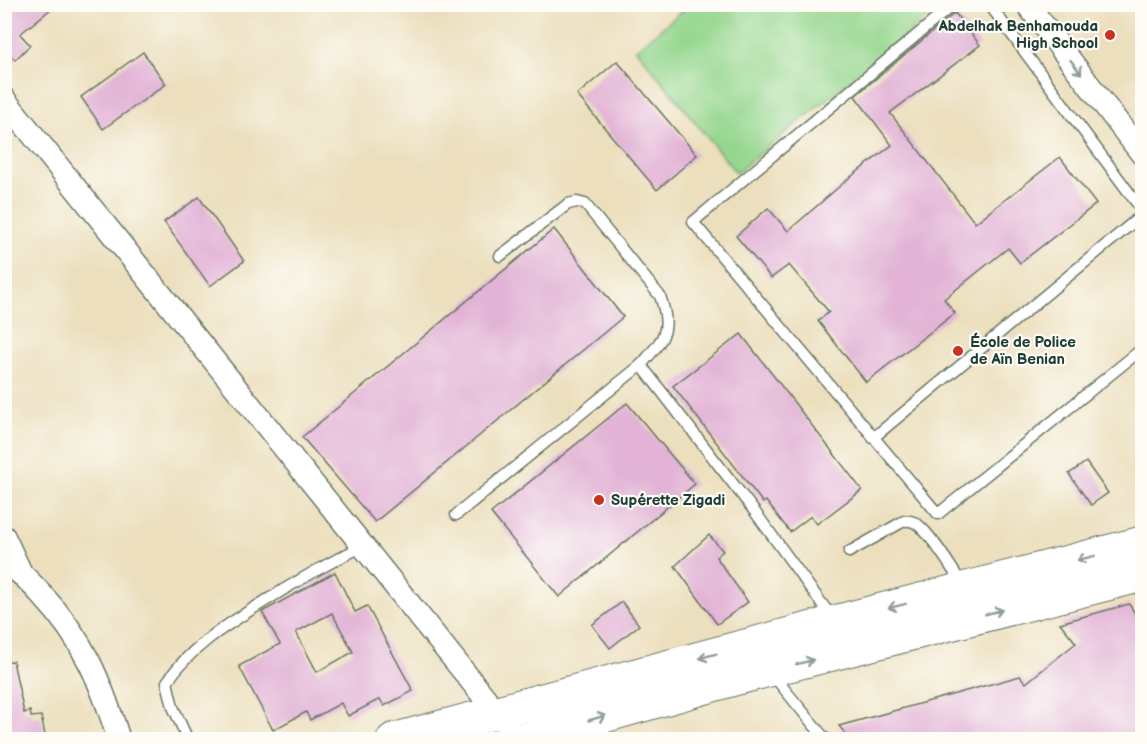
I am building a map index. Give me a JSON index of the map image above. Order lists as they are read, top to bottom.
{
  "places": ["Abdelhak Benhamouda High School", "École de Police de Aïn Benian", "Supérette Zigadi"]
}
